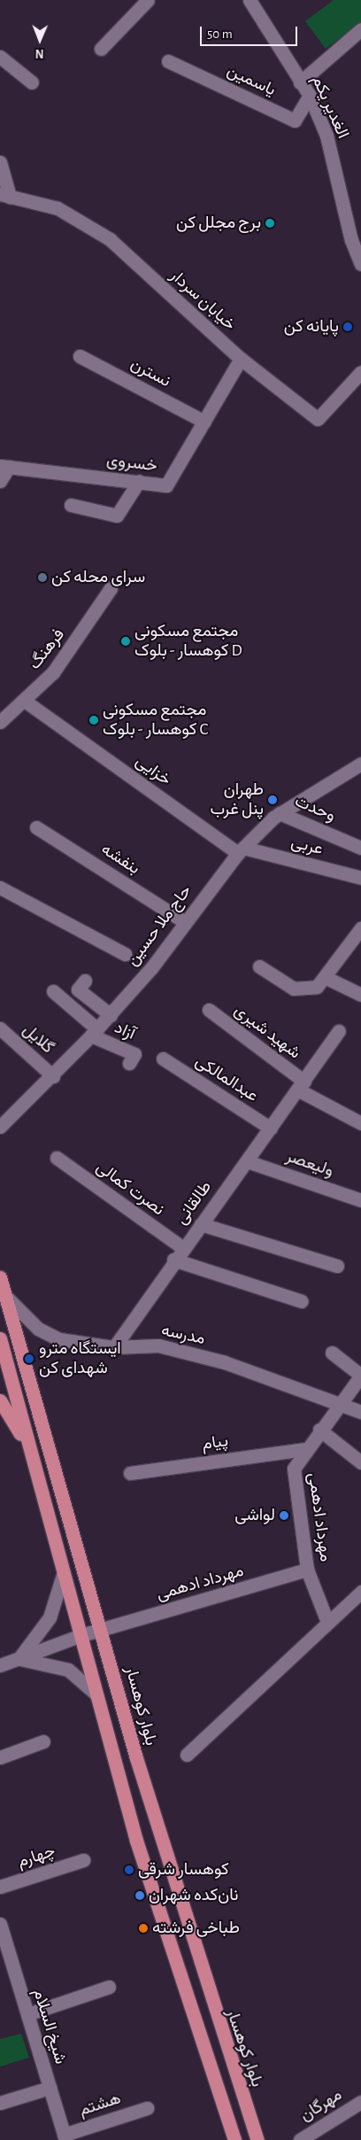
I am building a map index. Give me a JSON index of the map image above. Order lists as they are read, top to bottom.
{
  "streets": {
    "main road": ["بلوار کوهسار"],
    "street": [
      "یاسمین",
      "الغدیر یکم",
      "خیابان سردار",
      "نسترن",
      "خسروی",
      "فرهنگ",
      "خزایی",
      "وحدت",
      "عربی",
      "بنفشه",
      "حاج ملا حسین",
      "آزاد",
      "شهید شیری",
      "گلایل",
      "عبدالمالکی",
      "ولیعصر",
      "نصرت کمالی",
      "طالقانی",
      "مدرسه",
      "پیام",
      "مهرداد ادهمی",
      "مهرداد ادهمى",
      "چهارم",
      "شیخ السلام",
      "هشتم",
      "مهرگان"
    ]
  },
  "crossings": [
    ["یاسمین", "الغدیر یکم"],
    ["خیابان سردار", "خسروی"],
    ["نسترن", "خسروی"],
    ["فرهنگ", "خزایی"],
    ["خزایی", "عربی"],
    ["خزایی", "حاج ملا حسین"],
    ["وحدت", "حاج ملا حسین"],
    ["عربی", "حاج ملا حسین"],
    ["بنفشه", "حاج ملا حسین"],
    ["حاج ملا حسین", "آزاد"],
    ["حاج ملا حسین", "گلایل"],
    ["شهید شیری", "طالقانی"],
    ["عبدالمالکی", "طالقانی"],
    ["ولیعصر", "طالقانی"],
    ["نصرت کمالی", "طالقانی"],
    ["طالقانی", "مدرسه"],
    ["مدرسه", "مهرداد ادهمی"],
    ["مدرسه", "بلوار کوهسار"],
    ["پیام", "مهرداد ادهمی"],
    ["مهرداد ادهمی", "مهرداد ادهمى"],
    ["مهرداد ادهمى", "بلوار کوهسار"],
    ["شیخ السلام", "هشتم"]
  ],
  "places": [
    "برج مجلل کن",
    "پایانه کن",
    "سرای محله کن",
    "مجتمع مسکونی کوهسار - بلوک D",
    "مجتمع مسکونی کوهسار - بلوک C",
    "طهران پنل غرب",
    "ایستگاه مترو شهدای کن",
    "لواشی",
    "کوهسار شرقی",
    "نان‌کده شهران",
    "طباخی فرشته"
  ],
  "scale_bar": "50 m",
  "north": "bottom"
}
